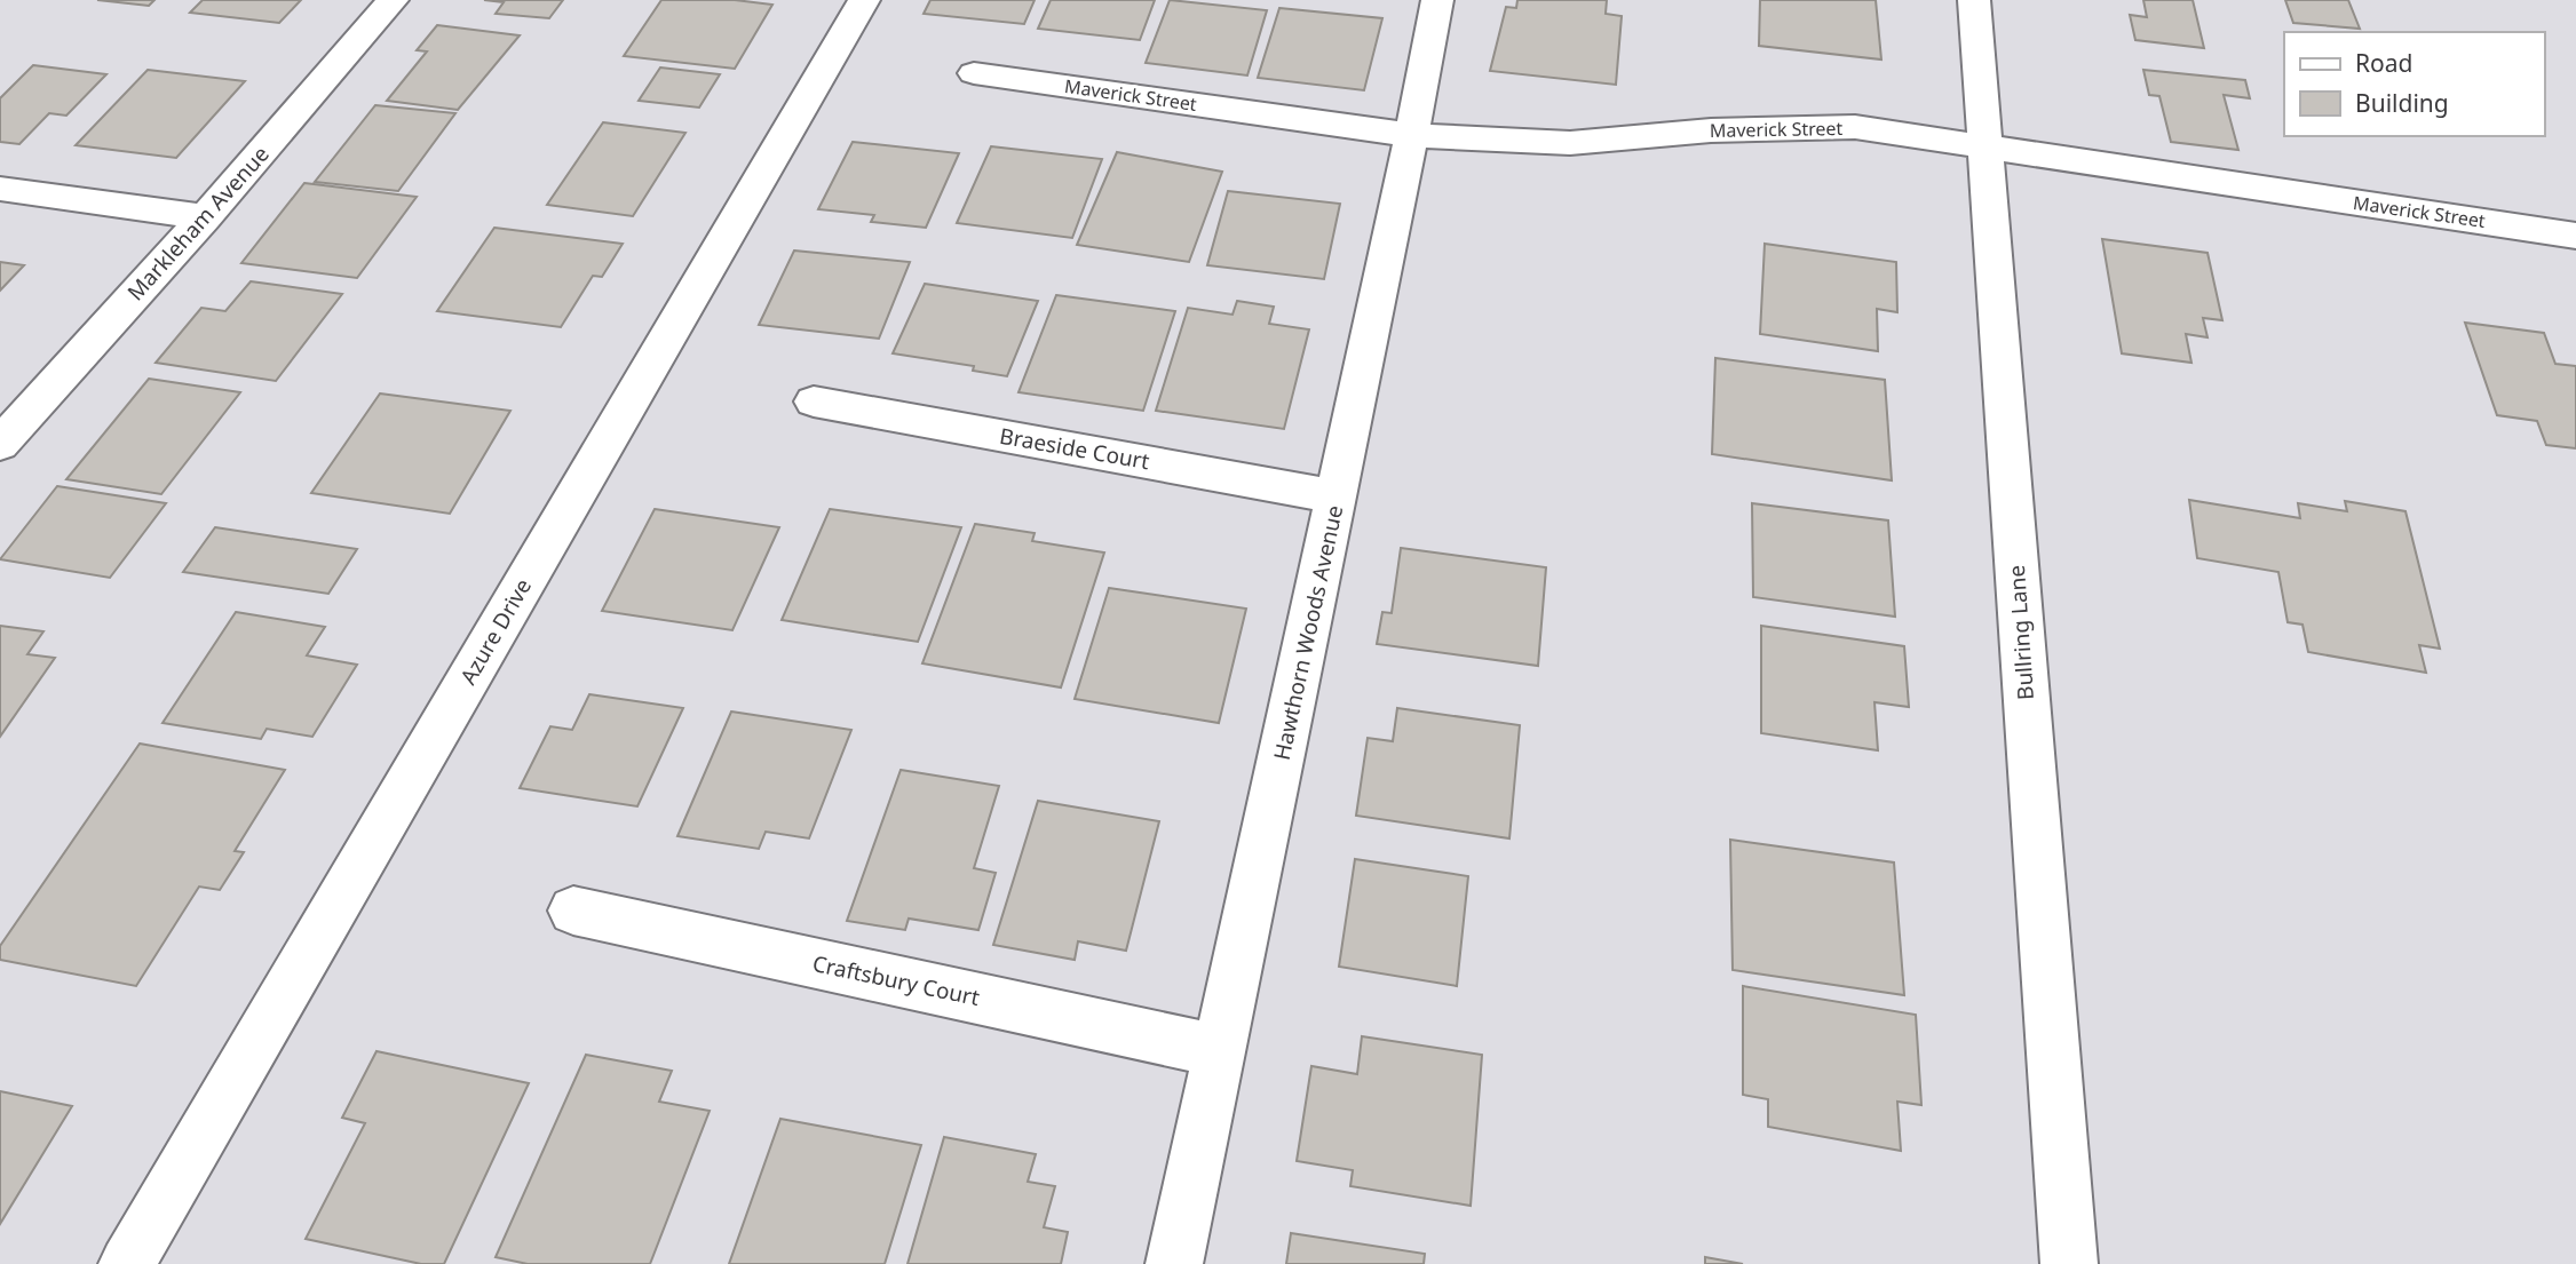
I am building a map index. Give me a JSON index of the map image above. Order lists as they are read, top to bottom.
{
  "streets": {
    "street": [
      "Maverick Street",
      "Markleham Avenue",
      "Braeside Court",
      "Azure Drive",
      "Hawthorn Woods Avenue",
      "Bullring Lane",
      "Craftsbury Court"
    ]
  },
  "crossings": [
    ["Maverick Street", "Hawthorn Woods Avenue"],
    ["Maverick Street", "Bullring Lane"],
    ["Braeside Court", "Hawthorn Woods Avenue"],
    ["Hawthorn Woods Avenue", "Craftsbury Court"]
  ],
  "legend": ["Road", "Building"]
}
